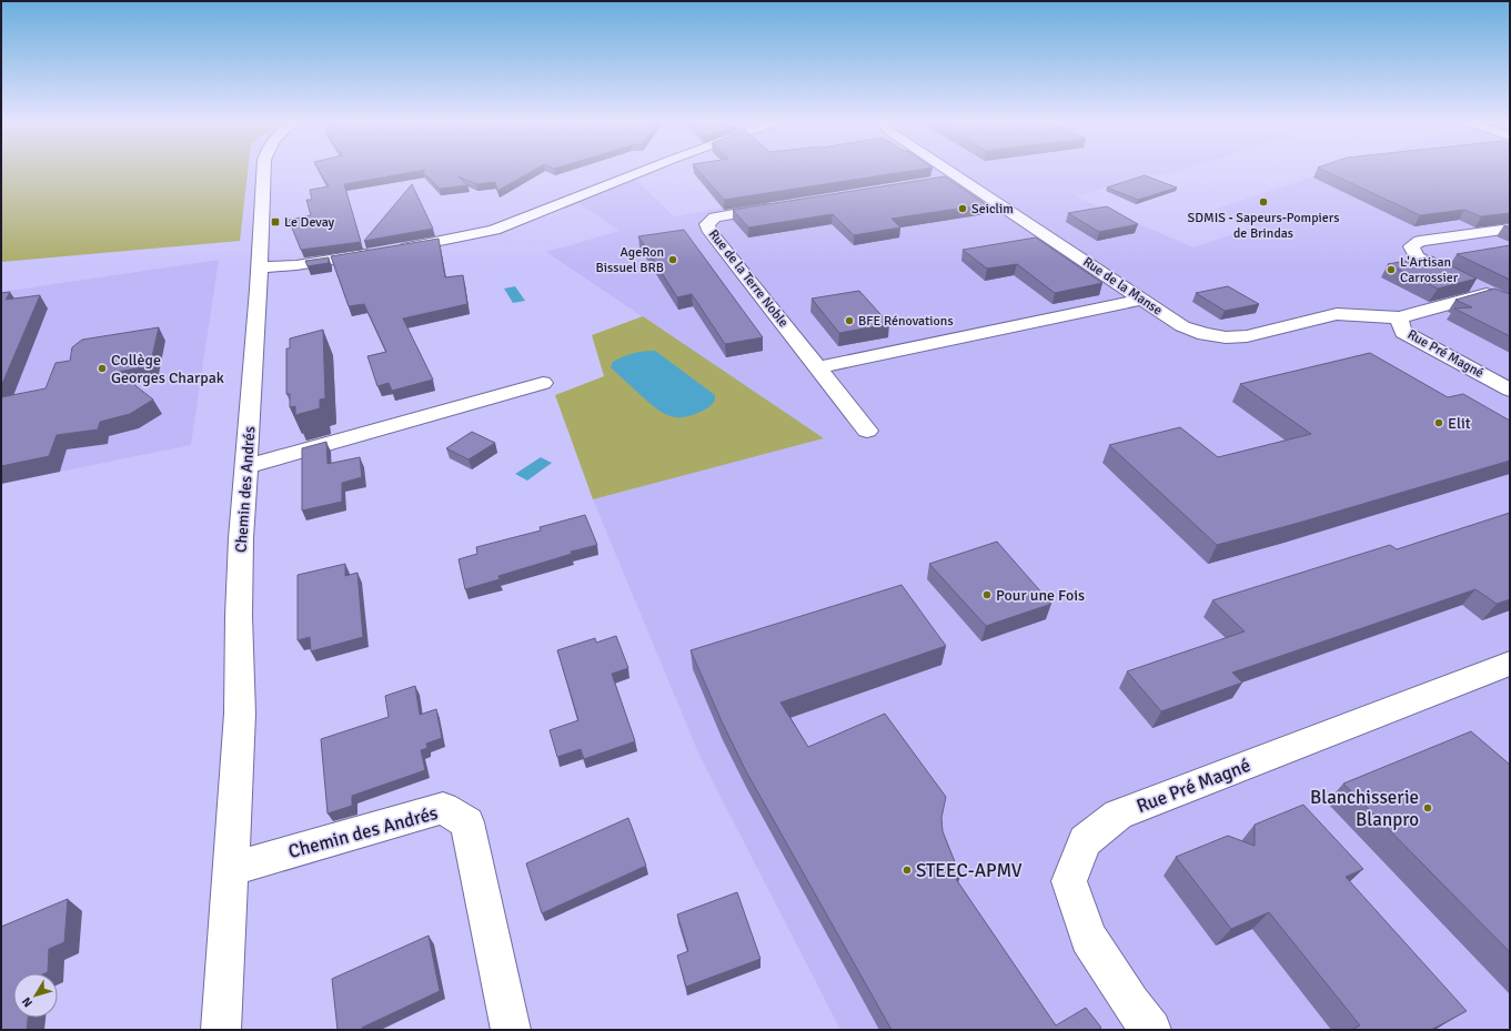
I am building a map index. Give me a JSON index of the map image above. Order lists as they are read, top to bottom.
{
  "streets": {
    "street": [
      "Rue de la Terre Noble",
      "Rue de la Manse",
      "Rue Pré Magné",
      "Chemin des Andrés"
    ]
  },
  "crossings": [
    ["Rue de la Manse", "Rue Pré Magné"]
  ],
  "places": {
    "other": [
      "SDMIS - Sapeurs-Pompiers de Brindas",
      "Seiclim",
      "AgeRon Bissuel BRB",
      "L'Artisan Carrossier",
      "BFE Rénovations",
      "Collège Georges Charpak",
      "Elit",
      "Pour une Fois",
      "Blanchisserie Blanpro",
      "STEEC-APMV"
    ],
    "transit": ["Le Devay"]
  },
  "north": "bottom left"
}
